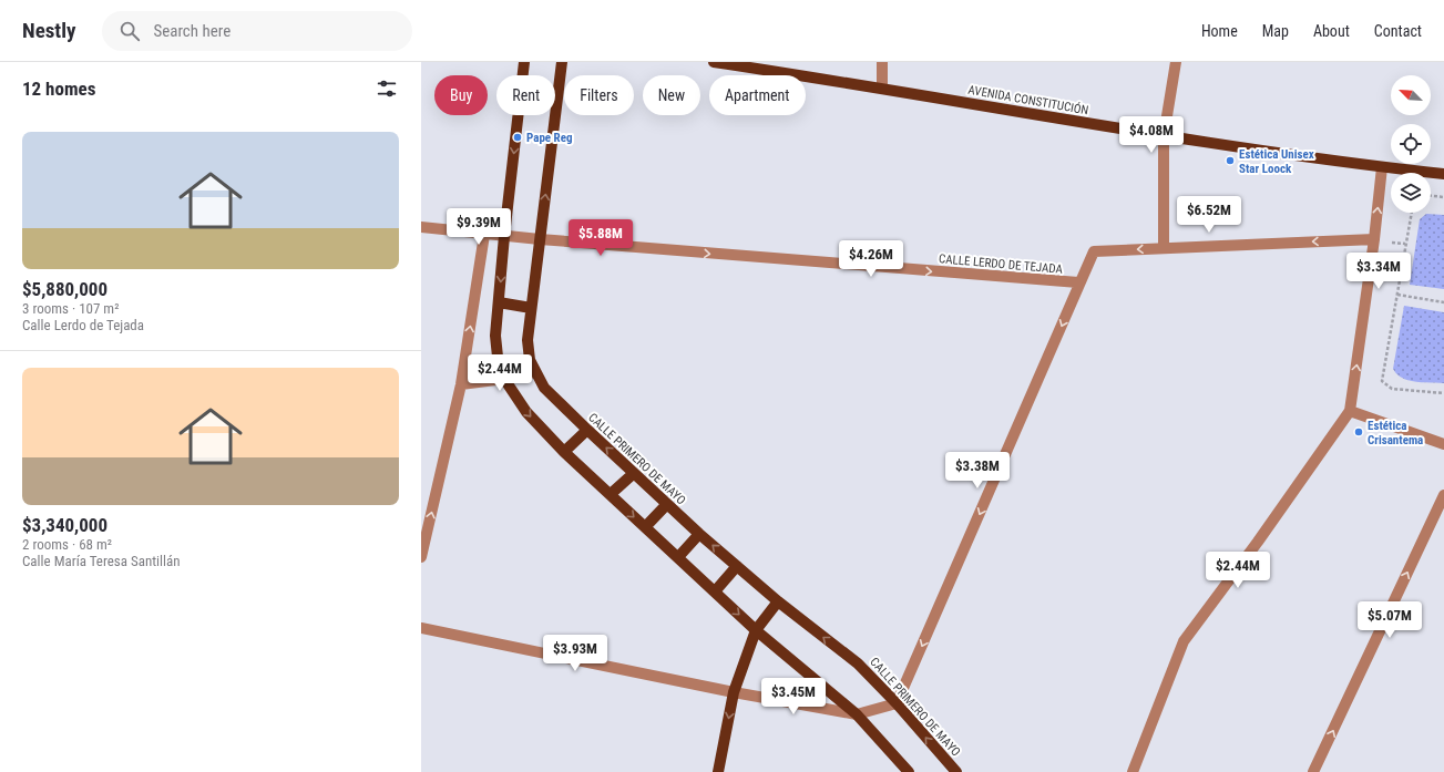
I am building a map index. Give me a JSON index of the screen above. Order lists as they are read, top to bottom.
{
  "streets": {
    "main road": ["AVENIDA CONSTITUCIÓN", "CALLE PRIMERO DE MAYO"],
    "street": ["CALLE LERDO DE TEJADA"]
  },
  "crossings": [
    ["CALLE LERDO DE TEJADA", "CALLE PRIMERO DE MAYO"]
  ],
  "places": ["Pape Reg", "Estética Unisex Star Loock", "Estética Crisantema"],
  "north": "top left",
  "page": {
    "header": "Nestly",
    "search": "Search here",
    "nav": [
      "Home",
      "Map",
      "About",
      "Contact"
    ],
    "heading": "12 homes",
    "chip": [
      "Buy",
      "Rent",
      "Filters",
      "New",
      "Apartment"
    ],
    "list": [
      {
        "name": "$5,880,000",
        "note": "3 rooms · 107 m² · Calle Lerdo de Tejada"
      },
      {
        "name": "$3,340,000",
        "note": "2 rooms · 68 m² · Calle María Teresa Santillán"
      }
    ],
    "price": [
      "$4.08M",
      "$6.52M",
      "$9.39M",
      "$5.88M",
      "$4.26M",
      "$3.34M",
      "$2.44M",
      "$3.38M",
      "$2.44M",
      "$5.07M",
      "$3.93M",
      "$3.45M"
    ]
  }
}
